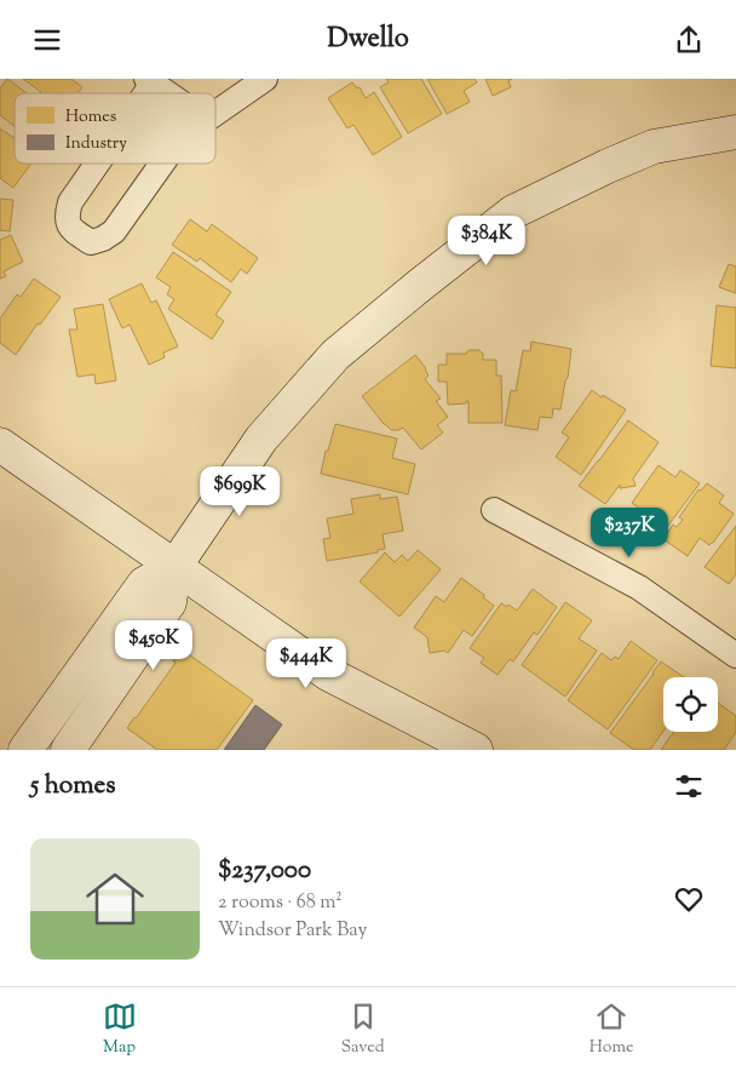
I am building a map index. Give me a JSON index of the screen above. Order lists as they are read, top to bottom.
{
  "legend": ["Homes", "Industry"],
  "page": {
    "header": "Dwello",
    "price": [
      "$384K",
      "$699K",
      "$237K",
      "$450K",
      "$444K"
    ],
    "heading": "5 homes",
    "list": [
      {
        "name": "$237,000",
        "note": "2 rooms · 68 m² · Windsor Park Bay"
      }
    ],
    "tabs": ["Map", "Saved", "Home"]
  }
}
